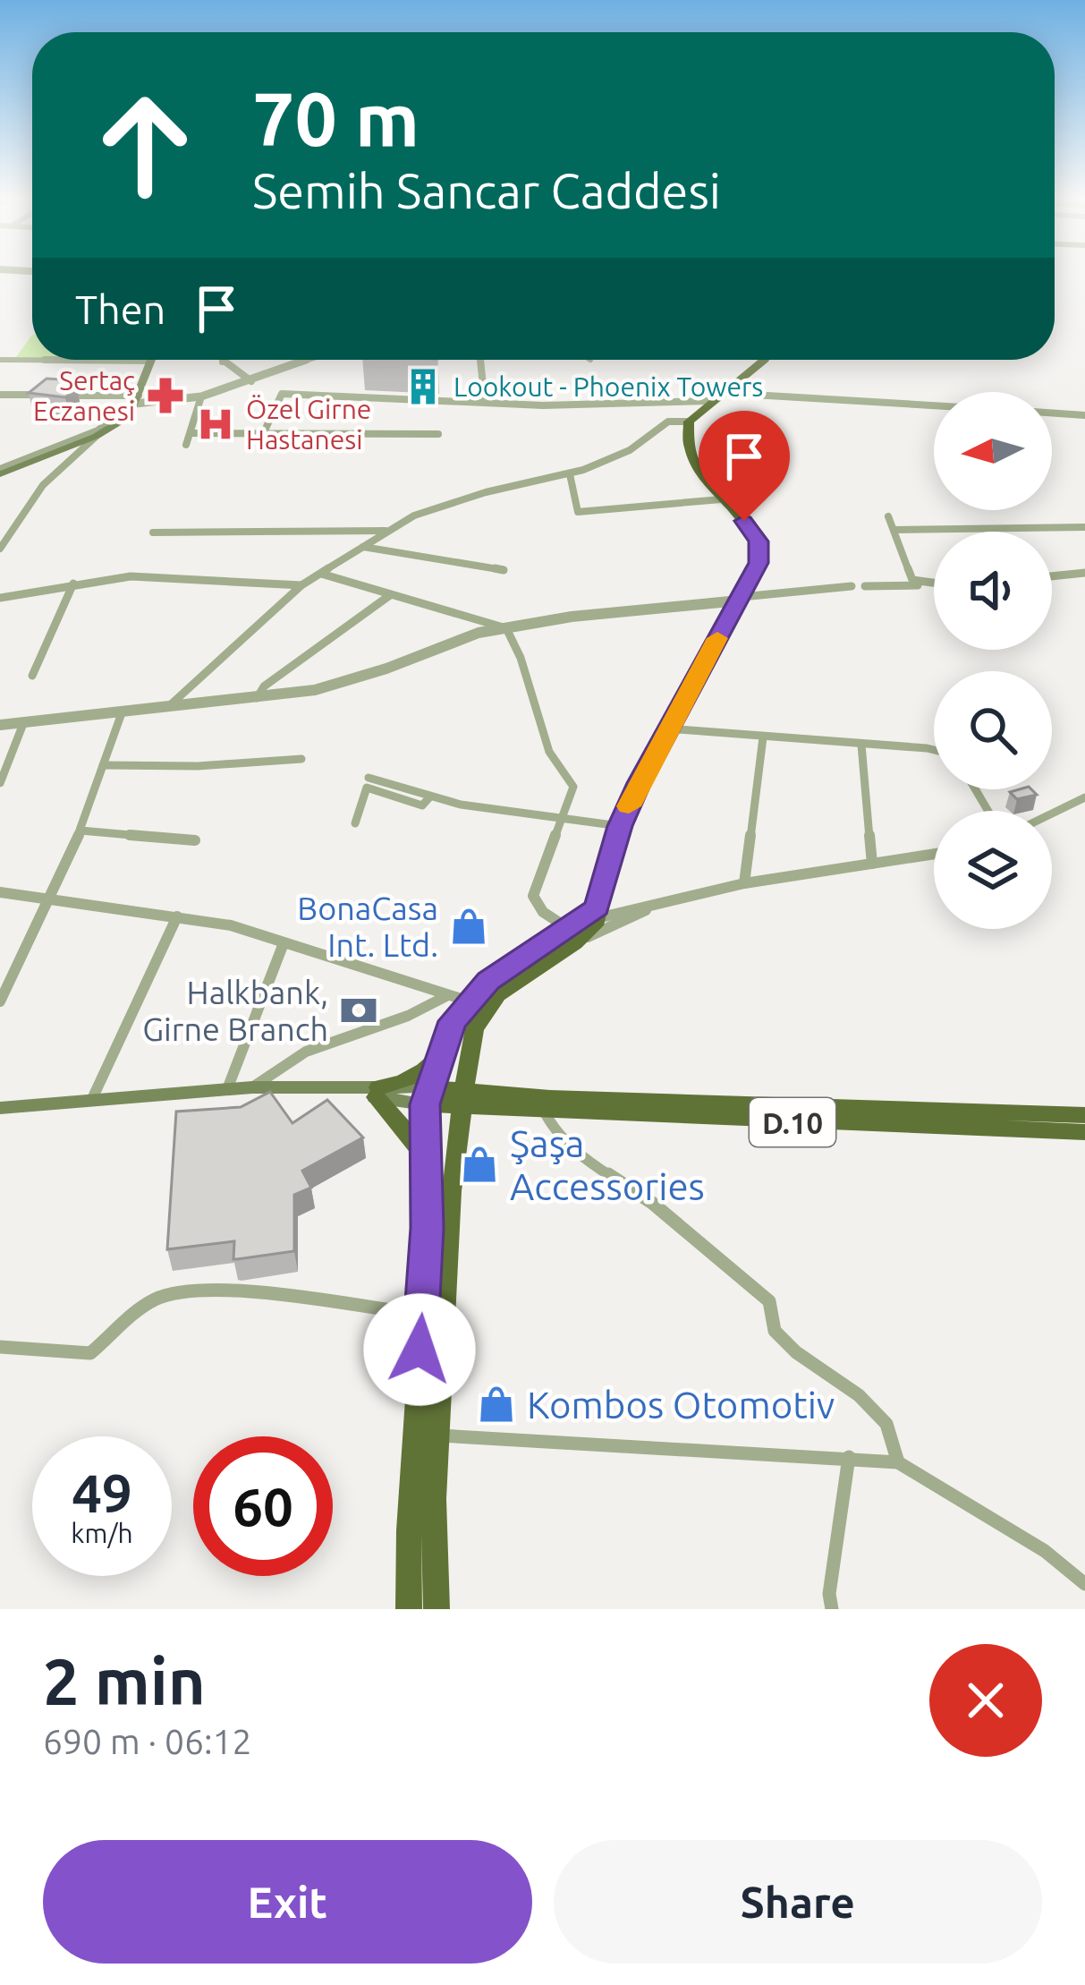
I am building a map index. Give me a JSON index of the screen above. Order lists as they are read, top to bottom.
{
  "streets": {
    "main road": ["D.10"]
  },
  "places": {
    "building": ["Lookout - Phoenix Towers"],
    "pharmacy": ["Sertaç Eczanesi"],
    "hospital": ["Özel Girne Hastanesi"],
    "shop": ["BonaCasa Int. Ltd.", "Şaşa Accessories", "Kombos Otomotiv"],
    "bank": ["Halkbank, Girne Branch"]
  },
  "north": "left",
  "page": {
    "turn": ["70 m", "Semih Sancar Caddesi"],
    "then": "Then",
    "speed": "49 km/h",
    "limit": "60",
    "heading": ["2 min", "690 m · 06:12"],
    "buttons": ["Exit", "Share"]
  }
}
